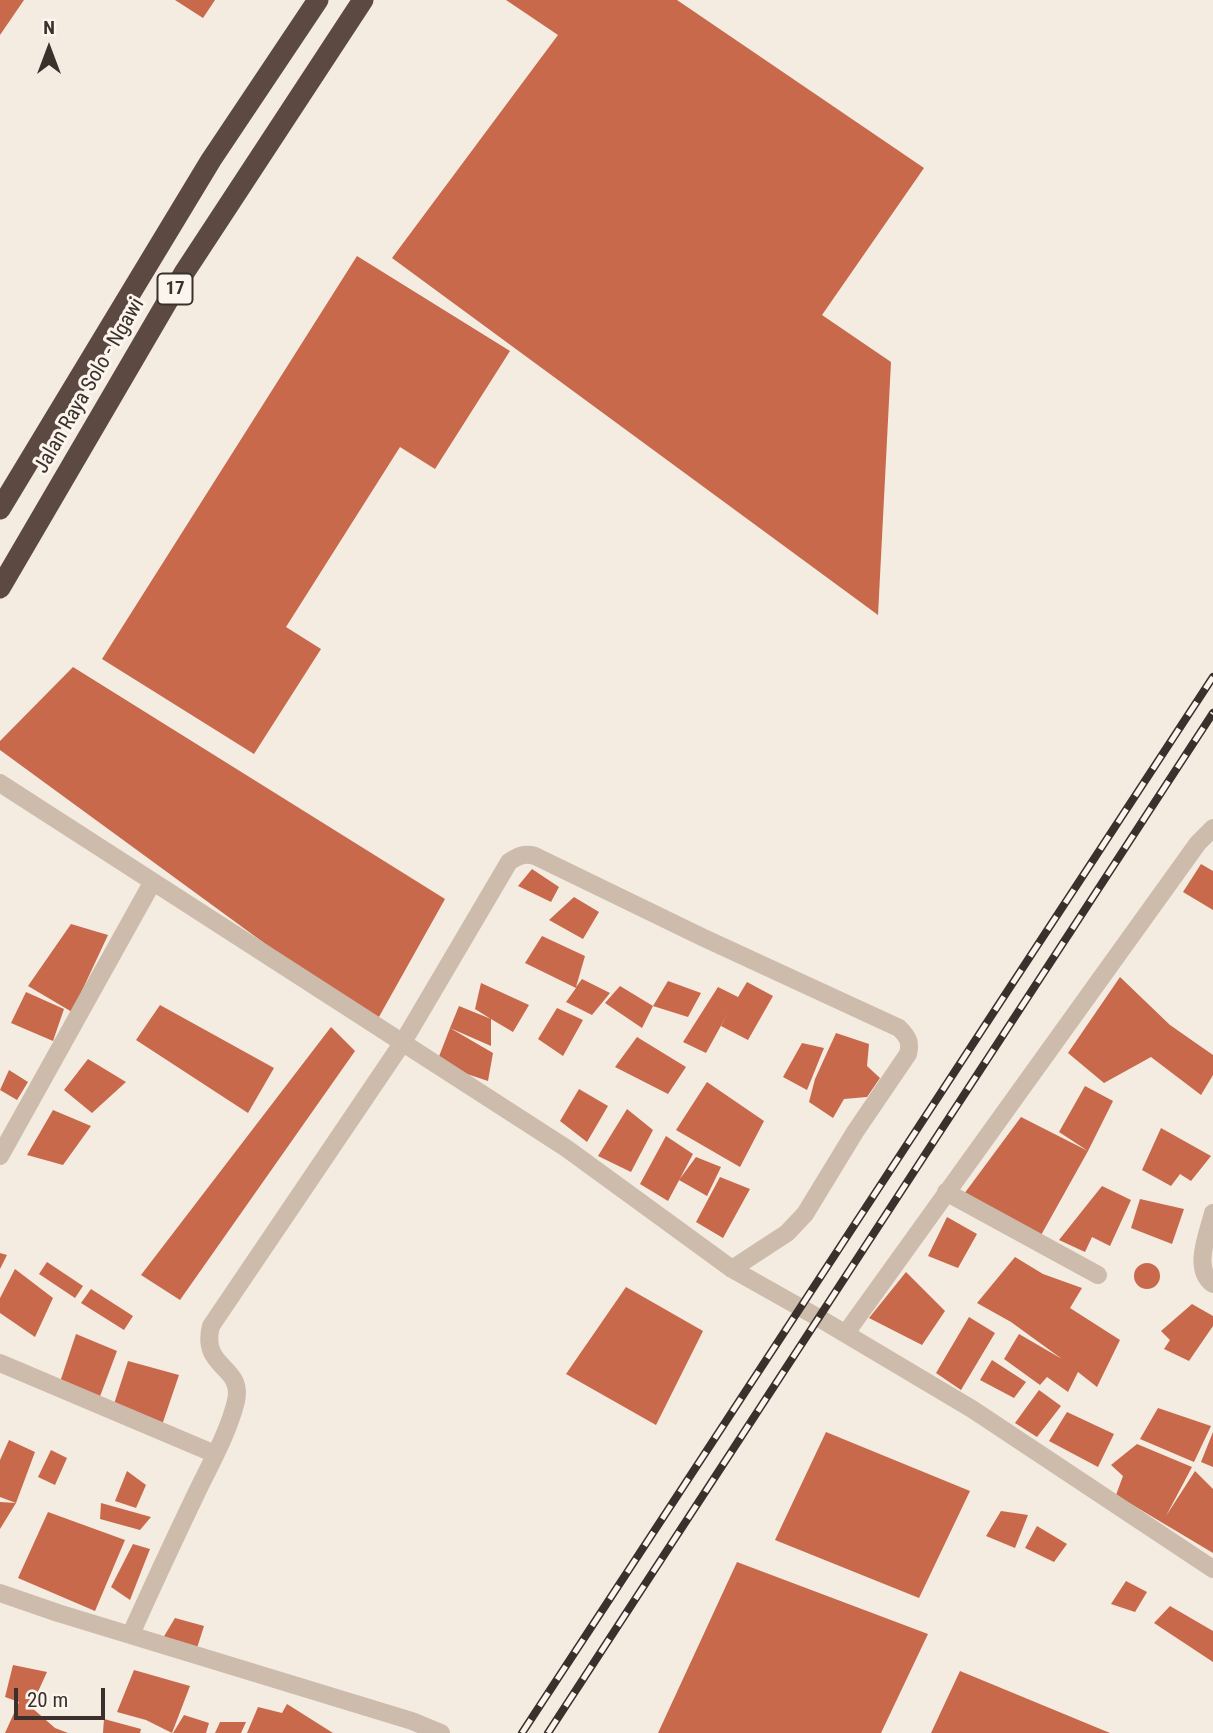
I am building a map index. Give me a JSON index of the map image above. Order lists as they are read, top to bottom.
{
  "streets": {
    "highway": ["17", "Jalan Raya Solo - Ngawi"]
  },
  "scale_bar": "20 m",
  "north": "top"
}
